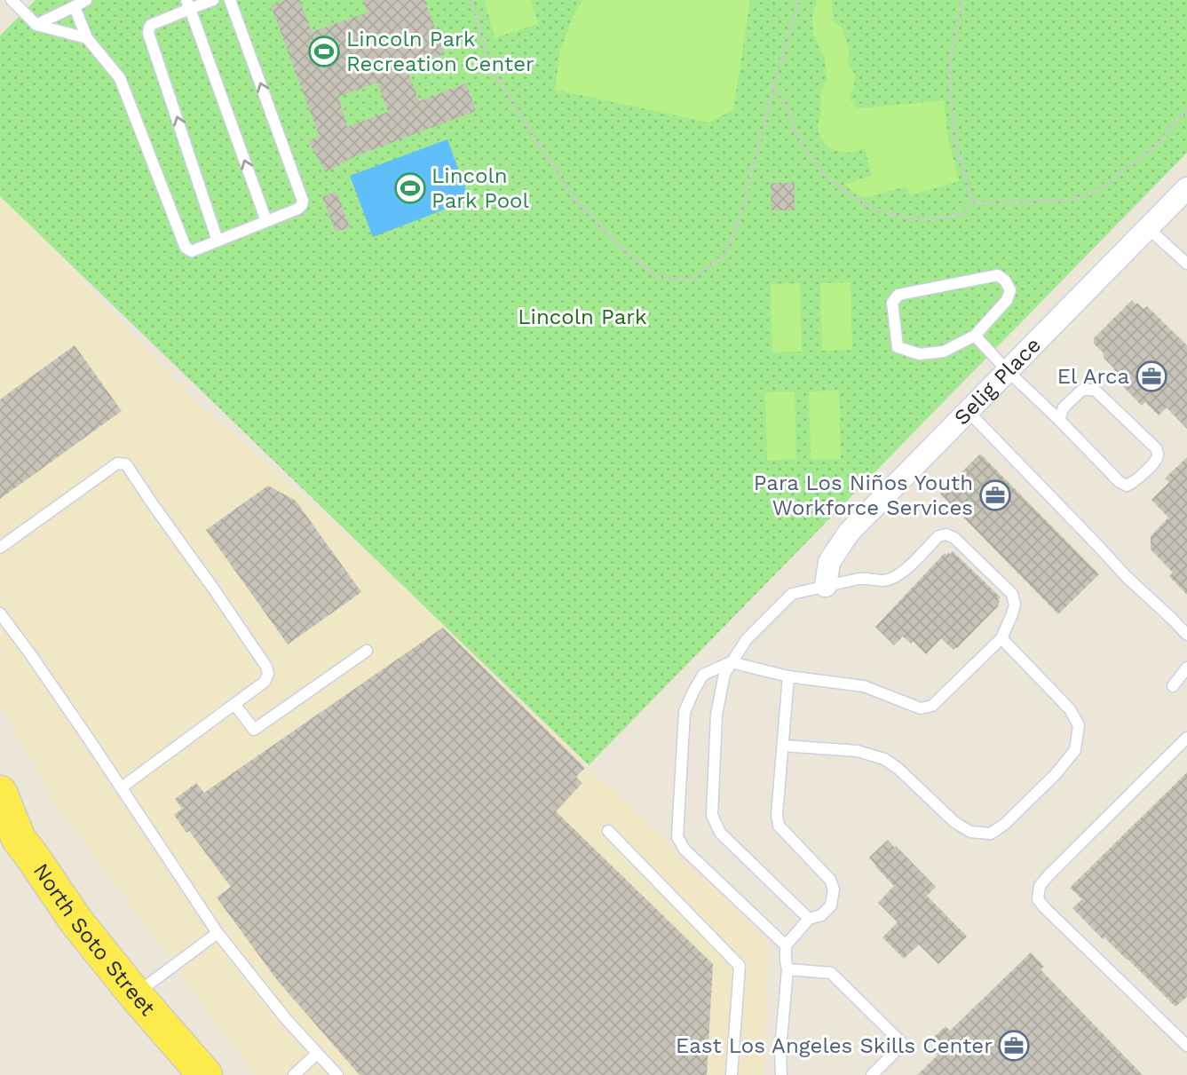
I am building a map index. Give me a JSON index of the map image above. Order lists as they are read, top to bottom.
{
  "streets": {
    "main road": ["North Soto Street"],
    "street": ["Selig Place"]
  },
  "parks": ["Lincoln Park"],
  "places": {
    "sports": ["Lincoln Park Recreation Center", "Lincoln Park Pool"],
    "office": ["El Arca", "Para Los Niños Youth Workforce Services", "East Los Angeles Skills Center"]
  }
}
